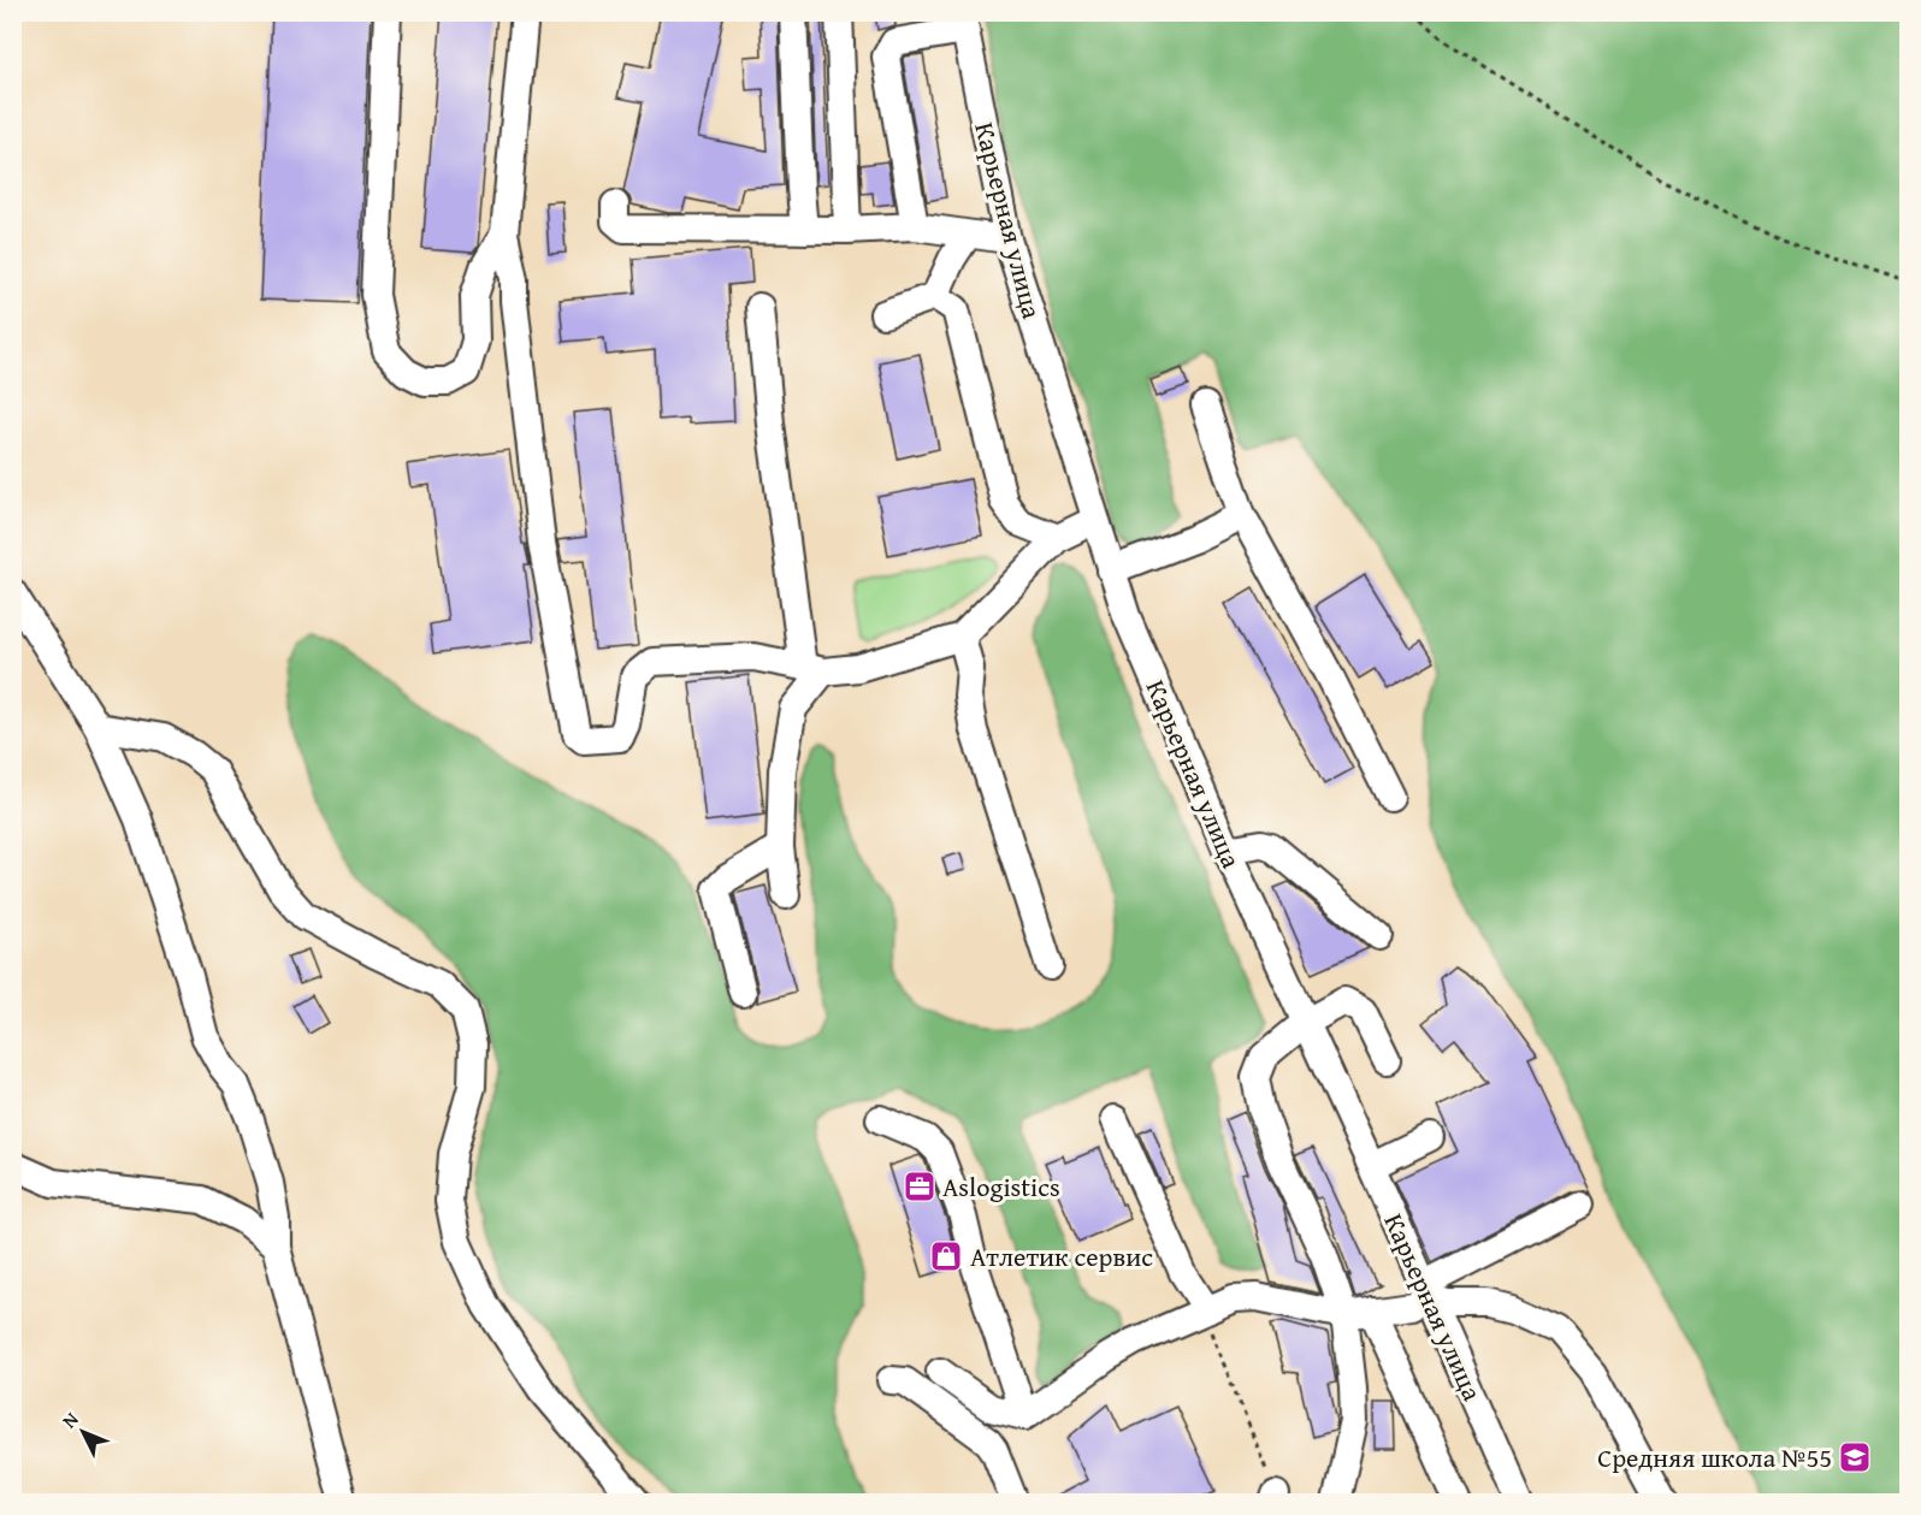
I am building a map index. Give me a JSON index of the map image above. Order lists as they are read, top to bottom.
{
  "streets": {
    "street": ["Карьерная улица"]
  },
  "places": {
    "office": ["Aslogistics"],
    "shop": ["Атлетик сервис"],
    "school or university": ["Средняя школа №55"]
  },
  "north": "top left"
}
